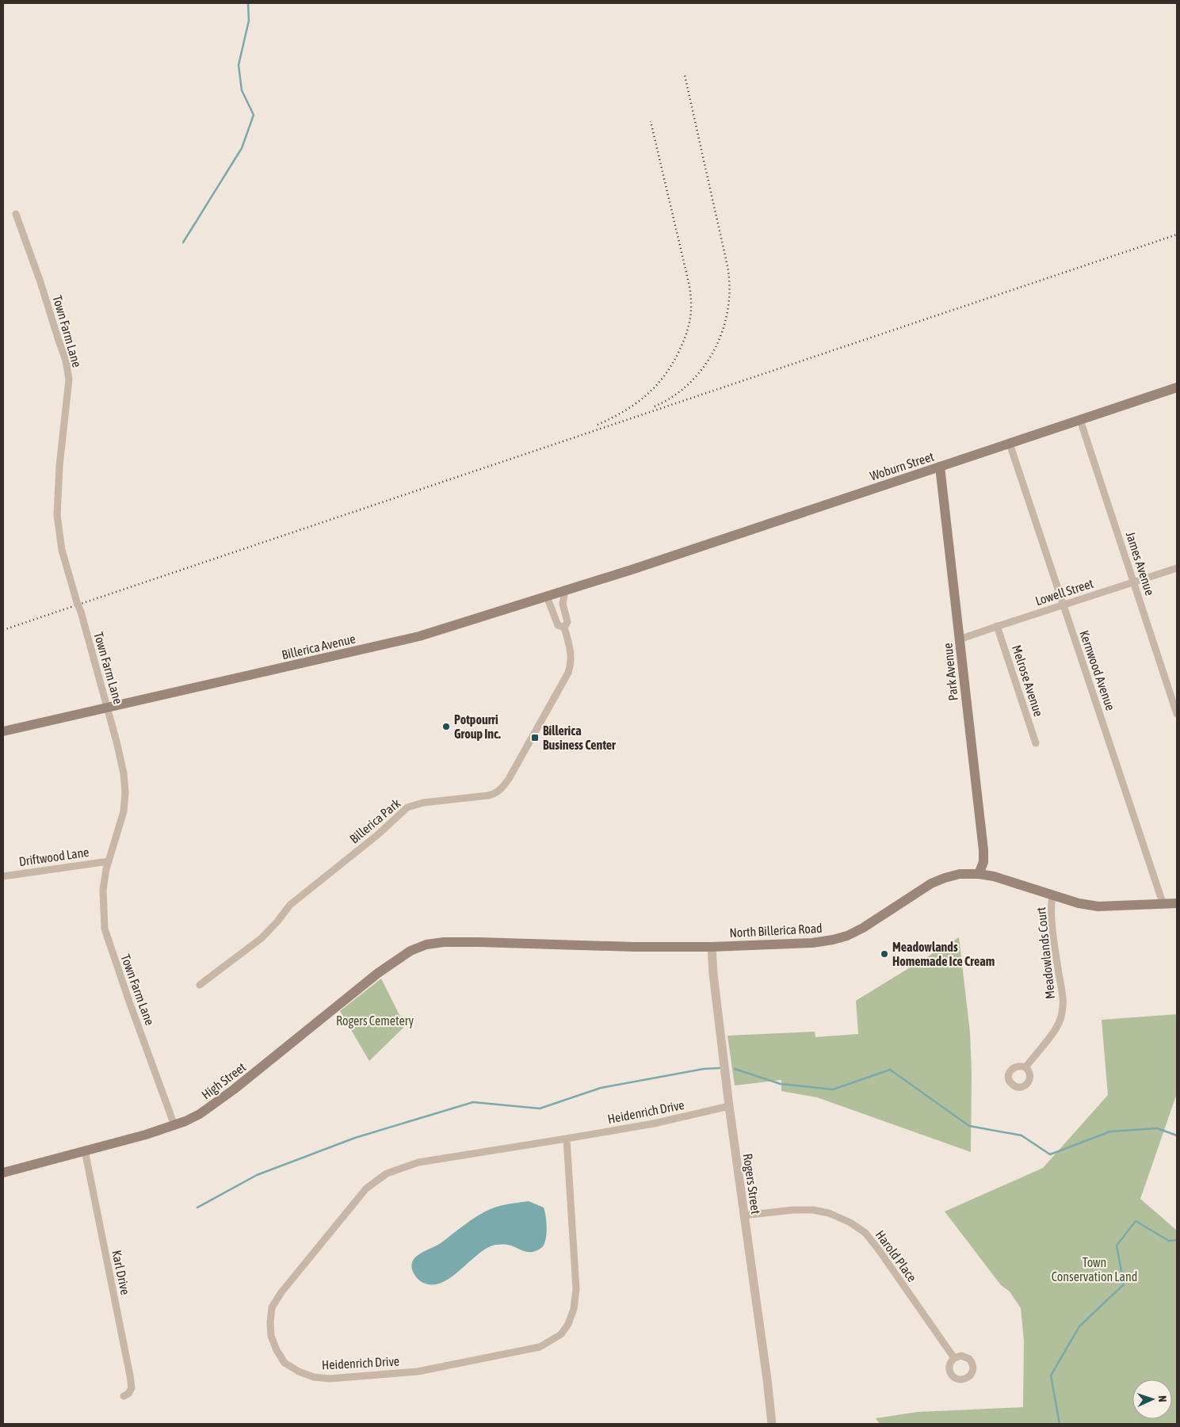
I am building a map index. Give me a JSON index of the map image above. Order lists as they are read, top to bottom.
{
  "streets": {
    "main road": [
      "Woburn Street",
      "Billerica Avenue",
      "Park Avenue",
      "North Billerica Road",
      "High Street"
    ],
    "street": [
      "Town Farm Lane",
      "James Avenue",
      "Lowell Street",
      "Kernwood Avenue",
      "Melrose Avenue",
      "Billerica Park",
      "Driftwood Lane",
      "Meadowlands Court",
      "Heidenrich Drive",
      "Rogers Street",
      "Harold Place",
      "Karl Drive"
    ]
  },
  "crossings": [
    ["Town Farm Lane", "Billerica Avenue"],
    ["Town Farm Lane", "Driftwood Lane"],
    ["Town Farm Lane", "High Street"],
    ["Woburn Street", "James Avenue"],
    ["Woburn Street", "Billerica Avenue"],
    ["Woburn Street", "Kernwood Avenue"],
    ["Woburn Street", "Park Avenue"],
    ["James Avenue", "Lowell Street"],
    ["Lowell Street", "Kernwood Avenue"],
    ["Lowell Street", "Park Avenue"],
    ["Lowell Street", "Melrose Avenue"],
    ["Billerica Avenue", "Billerica Park"],
    ["Kernwood Avenue", "North Billerica Road"],
    ["Park Avenue", "North Billerica Road"],
    ["North Billerica Road", "Meadowlands Court"],
    ["North Billerica Road", "High Street"],
    ["North Billerica Road", "Rogers Street"],
    ["High Street", "Karl Drive"],
    ["Heidenrich Drive", "Rogers Street"],
    ["Rogers Street", "Harold Place"]
  ],
  "parks": ["Rogers Cemetery", "Town Conservation Land"],
  "places": {
    "other": ["Potpourri Group Inc.", "Meadowlands Homemade Ice Cream"],
    "transit": ["Billerica Business Center"]
  },
  "north": "right"
}
